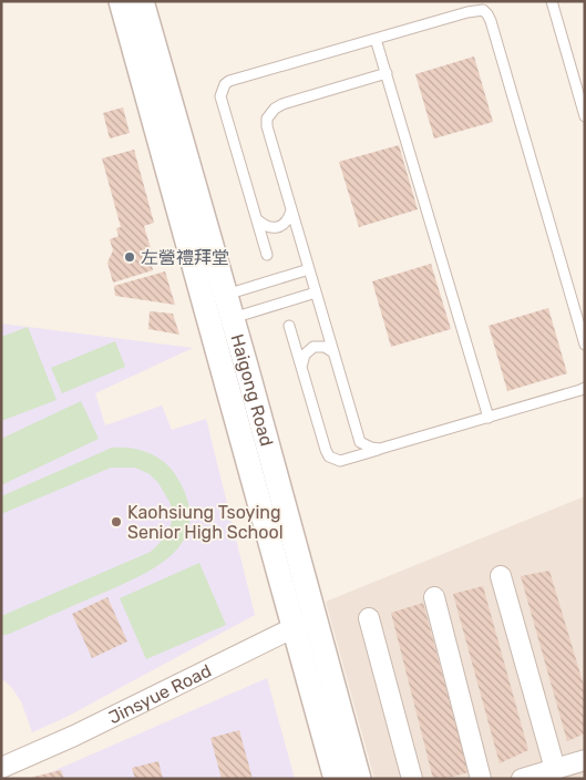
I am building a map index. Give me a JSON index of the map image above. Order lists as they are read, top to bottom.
{
  "streets": {
    "street": ["Haigong Road", "Jinsyue Road"]
  },
  "crossings": [
    ["Haigong Road", "Jinsyue Road"]
  ],
  "places": ["左營禮拜堂", "Kaohsiung Tsoying Senior High School"]
}
